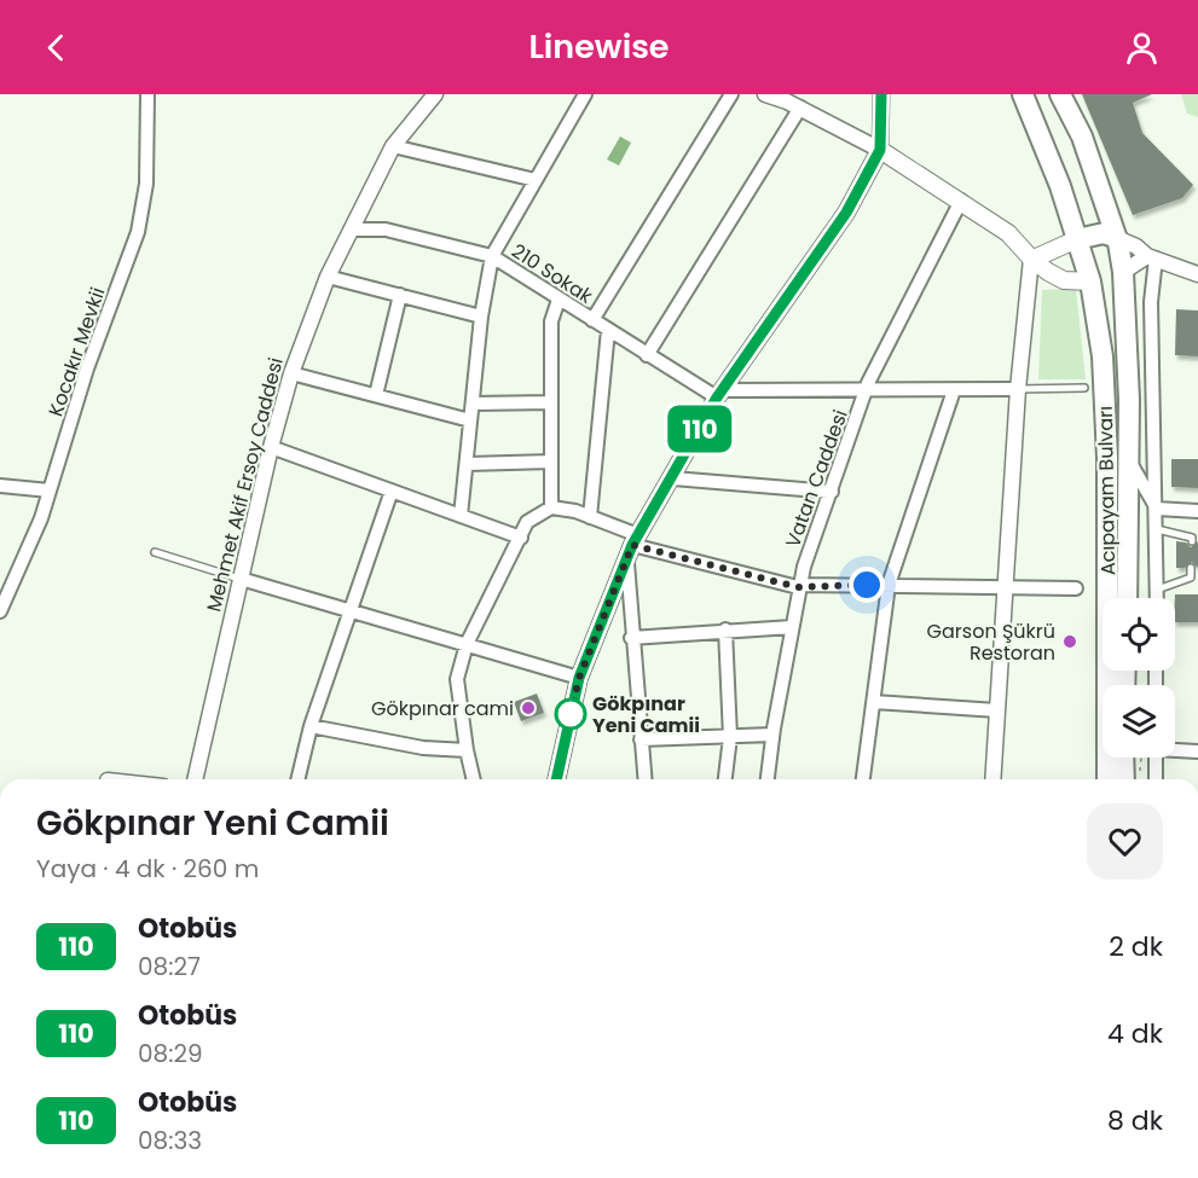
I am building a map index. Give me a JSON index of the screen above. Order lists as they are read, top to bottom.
{
  "streets": {
    "main road": ["Acıpayam Bulvarı"],
    "street": [
      "210 Sokak",
      "Kocakır Mevkii",
      "Vatan Caddesi",
      "Mehmet Akif Ersoy Caddesi"
    ]
  },
  "crossings": [
    ["210 Sokak", "Mehmet Akif Ersoy Caddesi"]
  ],
  "places": ["Garson Şükrü Restoran", "Gökpınar cami", "Gökpınar Yeni Camii"],
  "lines": ["bus line 110"],
  "page": {
    "header": "Linewise",
    "on_map": "110",
    "heading": ["Gökpınar Yeni Camii", "Yaya · 4 dk · 260 m"],
    "list": [
      {
        "mark": "110",
        "name": "Otobüs",
        "note": "08:27",
        "value": "2 dk"
      },
      {
        "mark": "110",
        "name": "Otobüs",
        "note": "08:29",
        "value": "4 dk"
      },
      {
        "mark": "110",
        "name": "Otobüs",
        "note": "08:33",
        "value": "8 dk"
      }
    ]
  }
}
